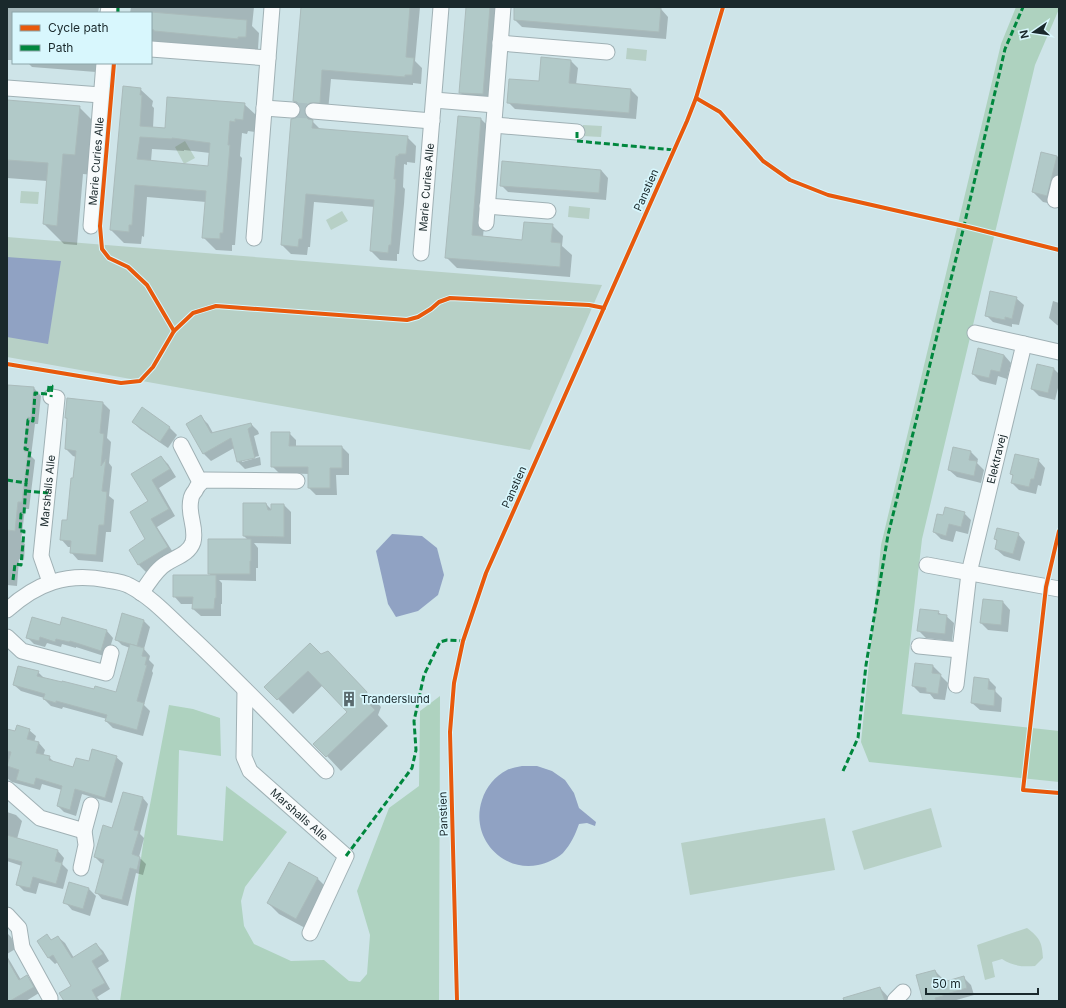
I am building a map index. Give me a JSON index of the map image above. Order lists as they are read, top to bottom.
{
  "streets": {
    "street": ["Marie Curies Alle", "Elektravej", "Marshalls Alle"],
    "cycle path": ["Panstien"]
  },
  "places": {
    "building": ["Tranderslund"]
  },
  "legend": ["Cycle path", "Path"],
  "scale_bar": "50 m",
  "north": "left"
}
